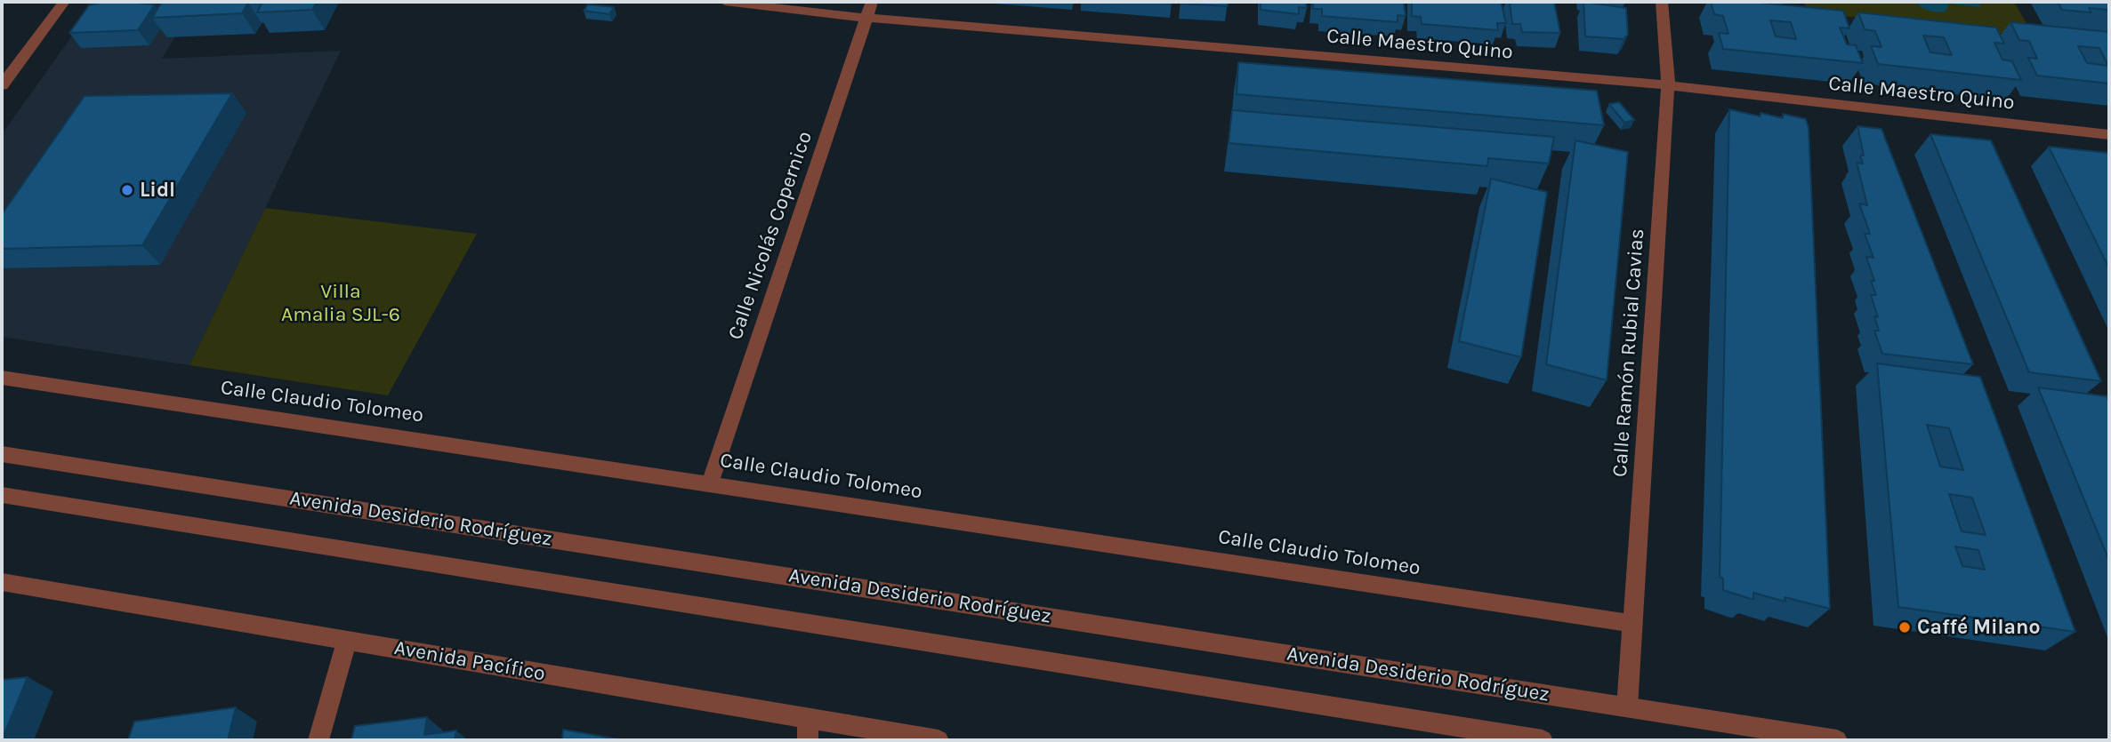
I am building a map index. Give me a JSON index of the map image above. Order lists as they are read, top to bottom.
{
  "streets": {
    "street": [
      "Calle Maestro Quino",
      "Calle Nicolás Copernico",
      "Calle Ramón Rubial Cavias",
      "Calle Claudio Tolomeo",
      "Avenida Desiderio Rodríguez",
      "Avenida Pacífico"
    ]
  },
  "crossings": [
    ["Calle Maestro Quino", "Calle Nicolás Copernico"],
    ["Calle Maestro Quino", "Calle Ramón Rubial Cavias"],
    ["Calle Nicolás Copernico", "Calle Claudio Tolomeo"],
    ["Calle Ramón Rubial Cavias", "Calle Claudio Tolomeo"],
    ["Calle Ramón Rubial Cavias", "Avenida Desiderio Rodríguez"]
  ],
  "parks": ["Villa Amalia SJL-6"],
  "places": ["Lidl", "Caffé Milano"]
}
